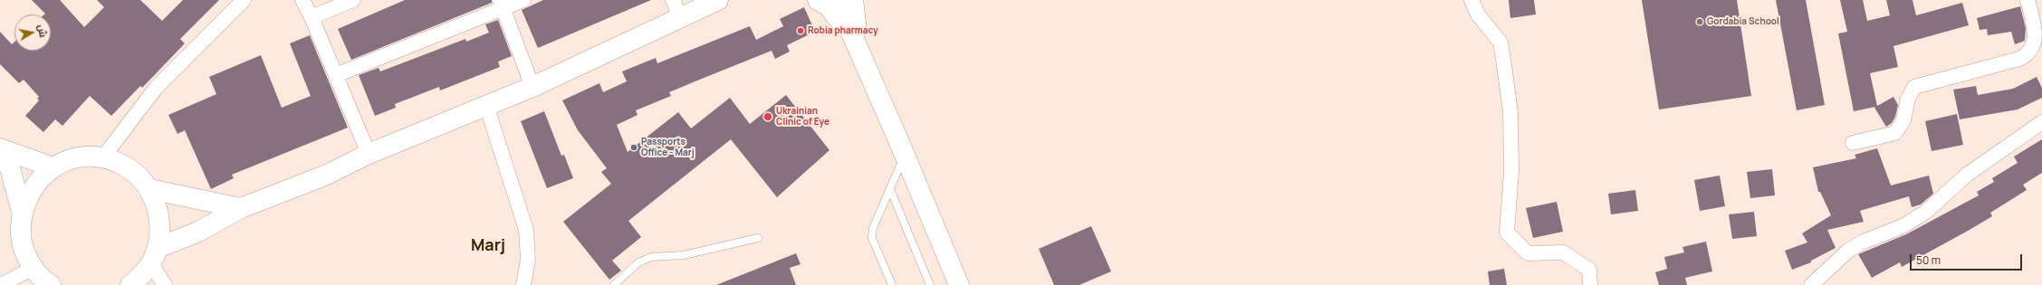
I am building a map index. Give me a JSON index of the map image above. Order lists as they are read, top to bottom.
{
  "districts": ["Marj"],
  "places": [
    "Gordabia School",
    "Robia pharmacy",
    "Ukrainian Clinic of Eye",
    "Passports Office - Marj"
  ],
  "scale_bar": "50 m",
  "north": "right"
}
